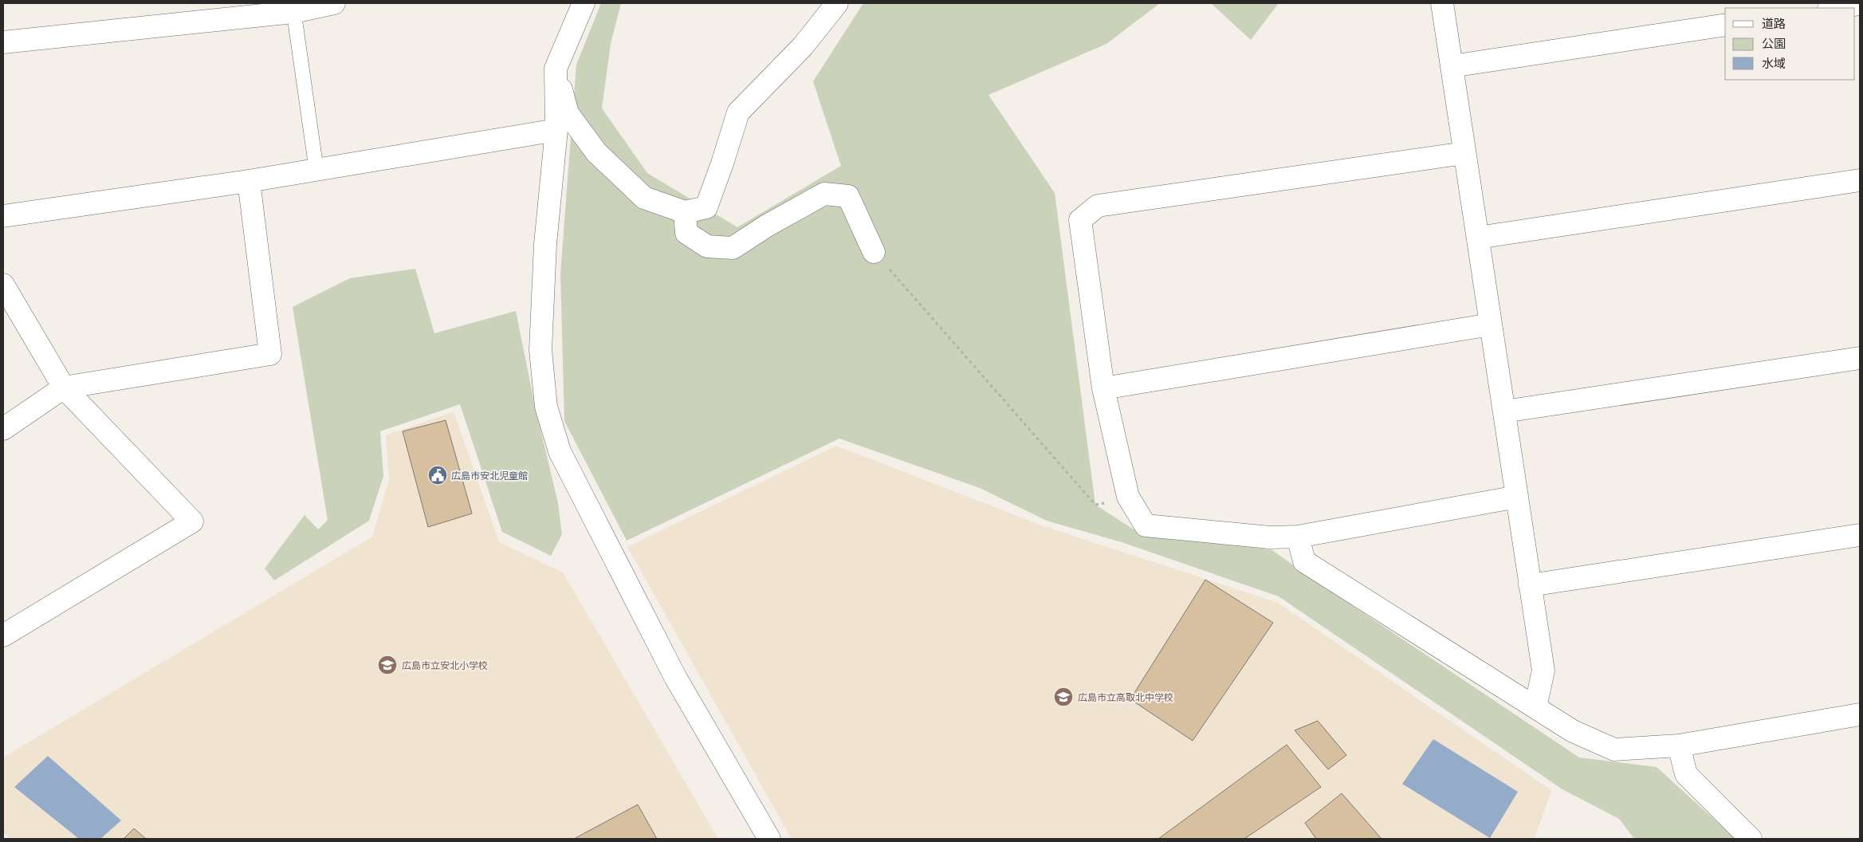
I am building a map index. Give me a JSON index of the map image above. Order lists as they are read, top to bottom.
{
  "places": {
    "public building": ["広島市安北児童館"],
    "school or university": ["広島市立安北小学校", "広島市立高取北中学校"]
  },
  "legend": ["道路", "公園", "水域"]
}
